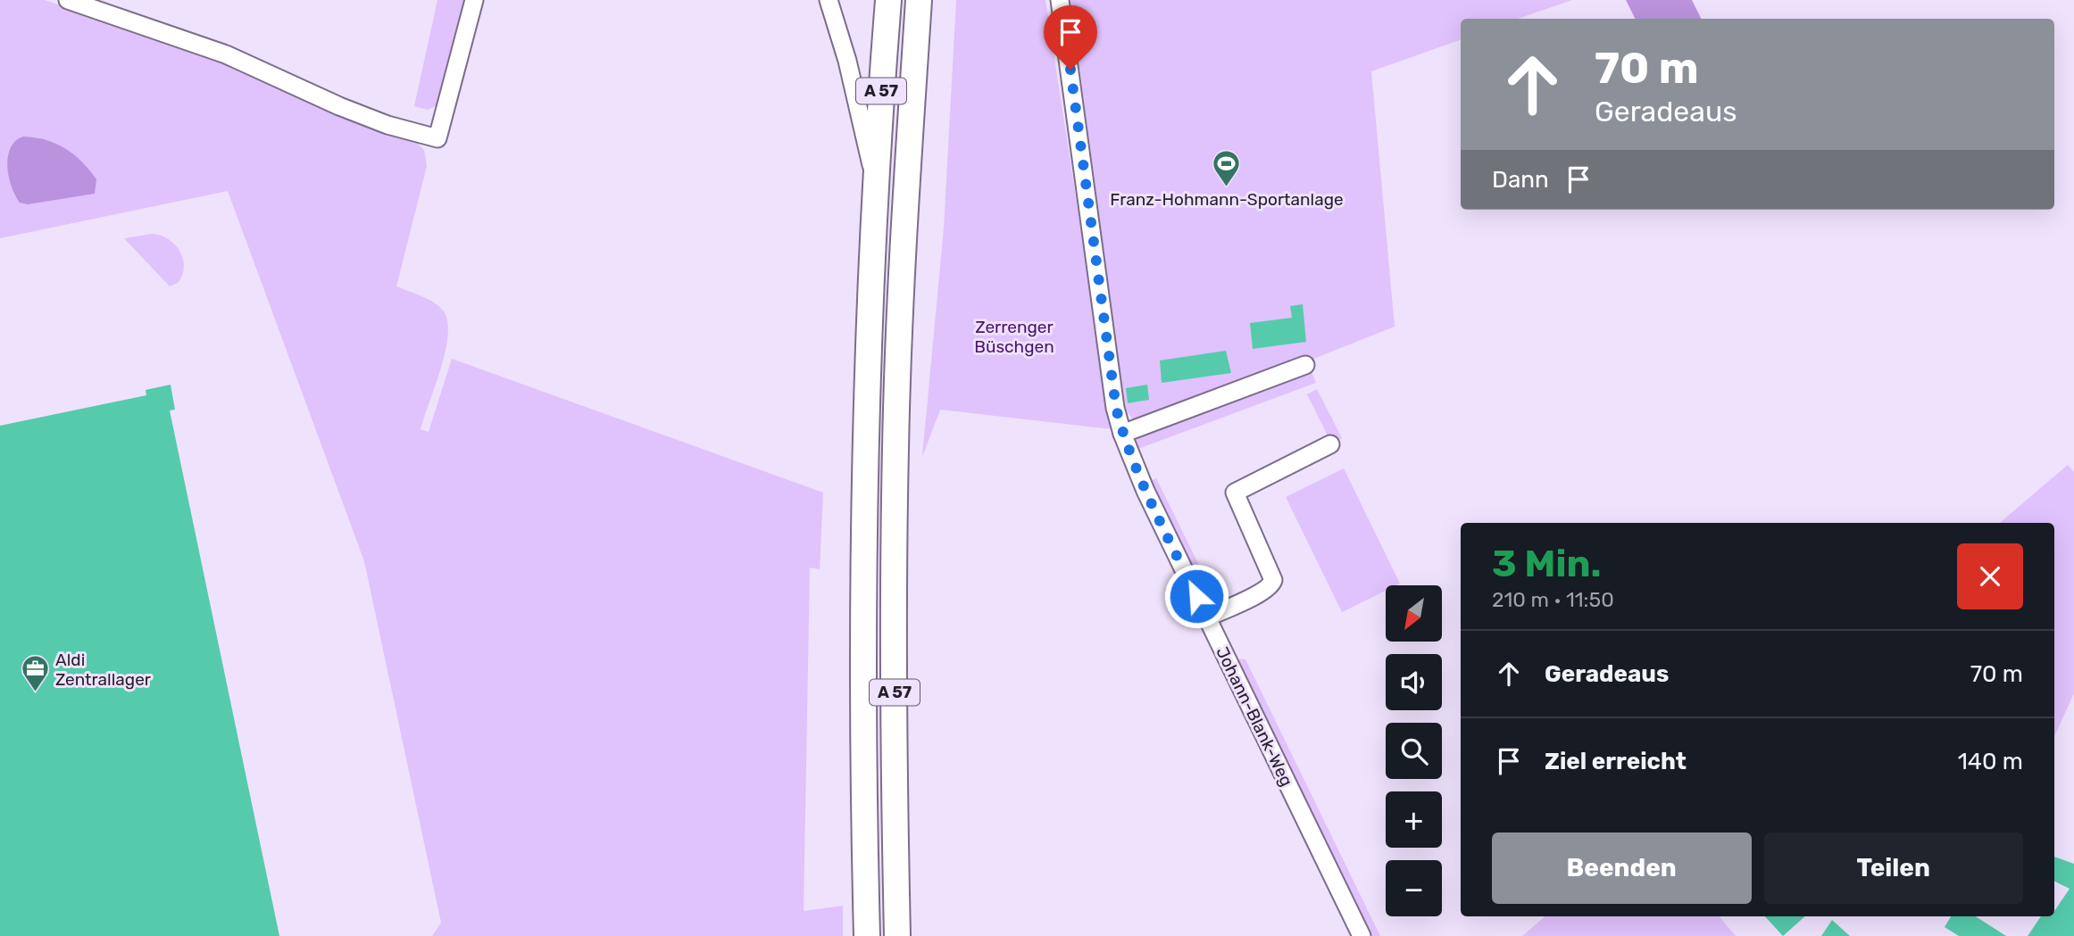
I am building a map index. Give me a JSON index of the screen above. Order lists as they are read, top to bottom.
{
  "streets": {
    "highway": ["A 57"],
    "street": ["Johann-Blank-Weg"]
  },
  "parks": ["Zerrenger Büschgen"],
  "places": {
    "sports": ["Franz-Hohmann-Sportanlage"],
    "office": ["Aldi Zentrallager"]
  },
  "north": "bottom left",
  "page": {
    "turn": ["70 m", "Geradeaus"],
    "then": "Dann",
    "heading": ["3 Min.", "210 m · 11:50"],
    "map_buttons": ["+", "−"],
    "list": [
      {
        "name": "Geradeaus",
        "value": "70 m"
      },
      {
        "name": "Ziel erreicht",
        "value": "140 m"
      }
    ],
    "buttons": ["Beenden", "Teilen"]
  }
}
